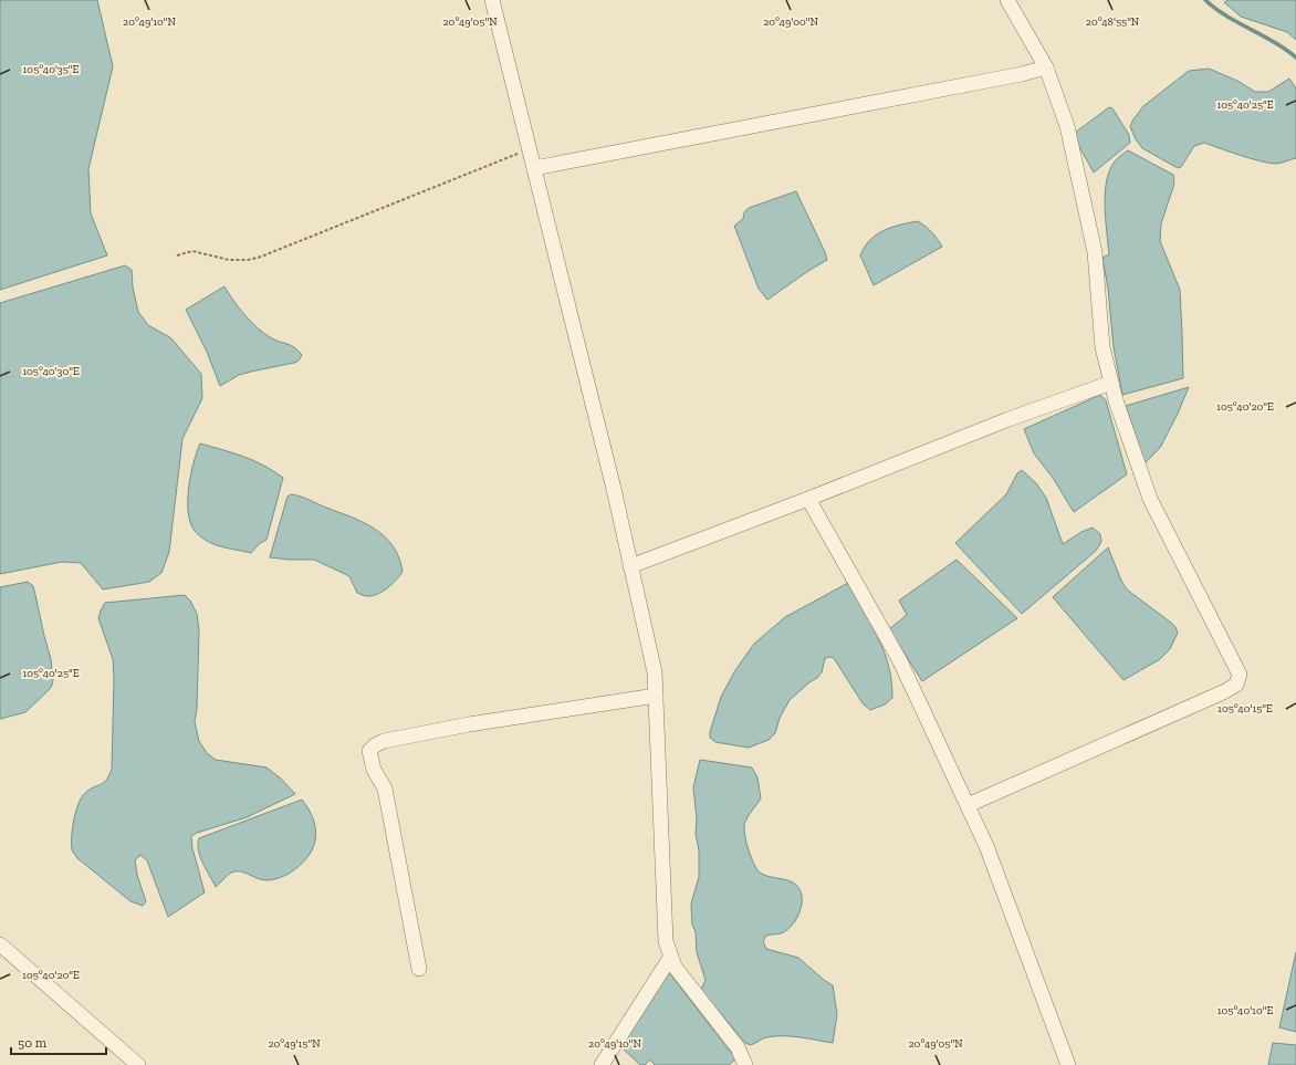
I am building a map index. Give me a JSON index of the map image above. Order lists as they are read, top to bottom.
{
  "scale_bar": "50 m",
  "coordinates": [
    "20°49'10\"N",
    "20°49'05\"N",
    "20°49'00\"N",
    "20°48'55\"N",
    "105°40'35\"E",
    "105°40'25\"E",
    "105°40'30\"E",
    "105°40'20\"E",
    "105°40'15\"E",
    "105°40'10\"E",
    "20°49'15\"N"
  ]
}
